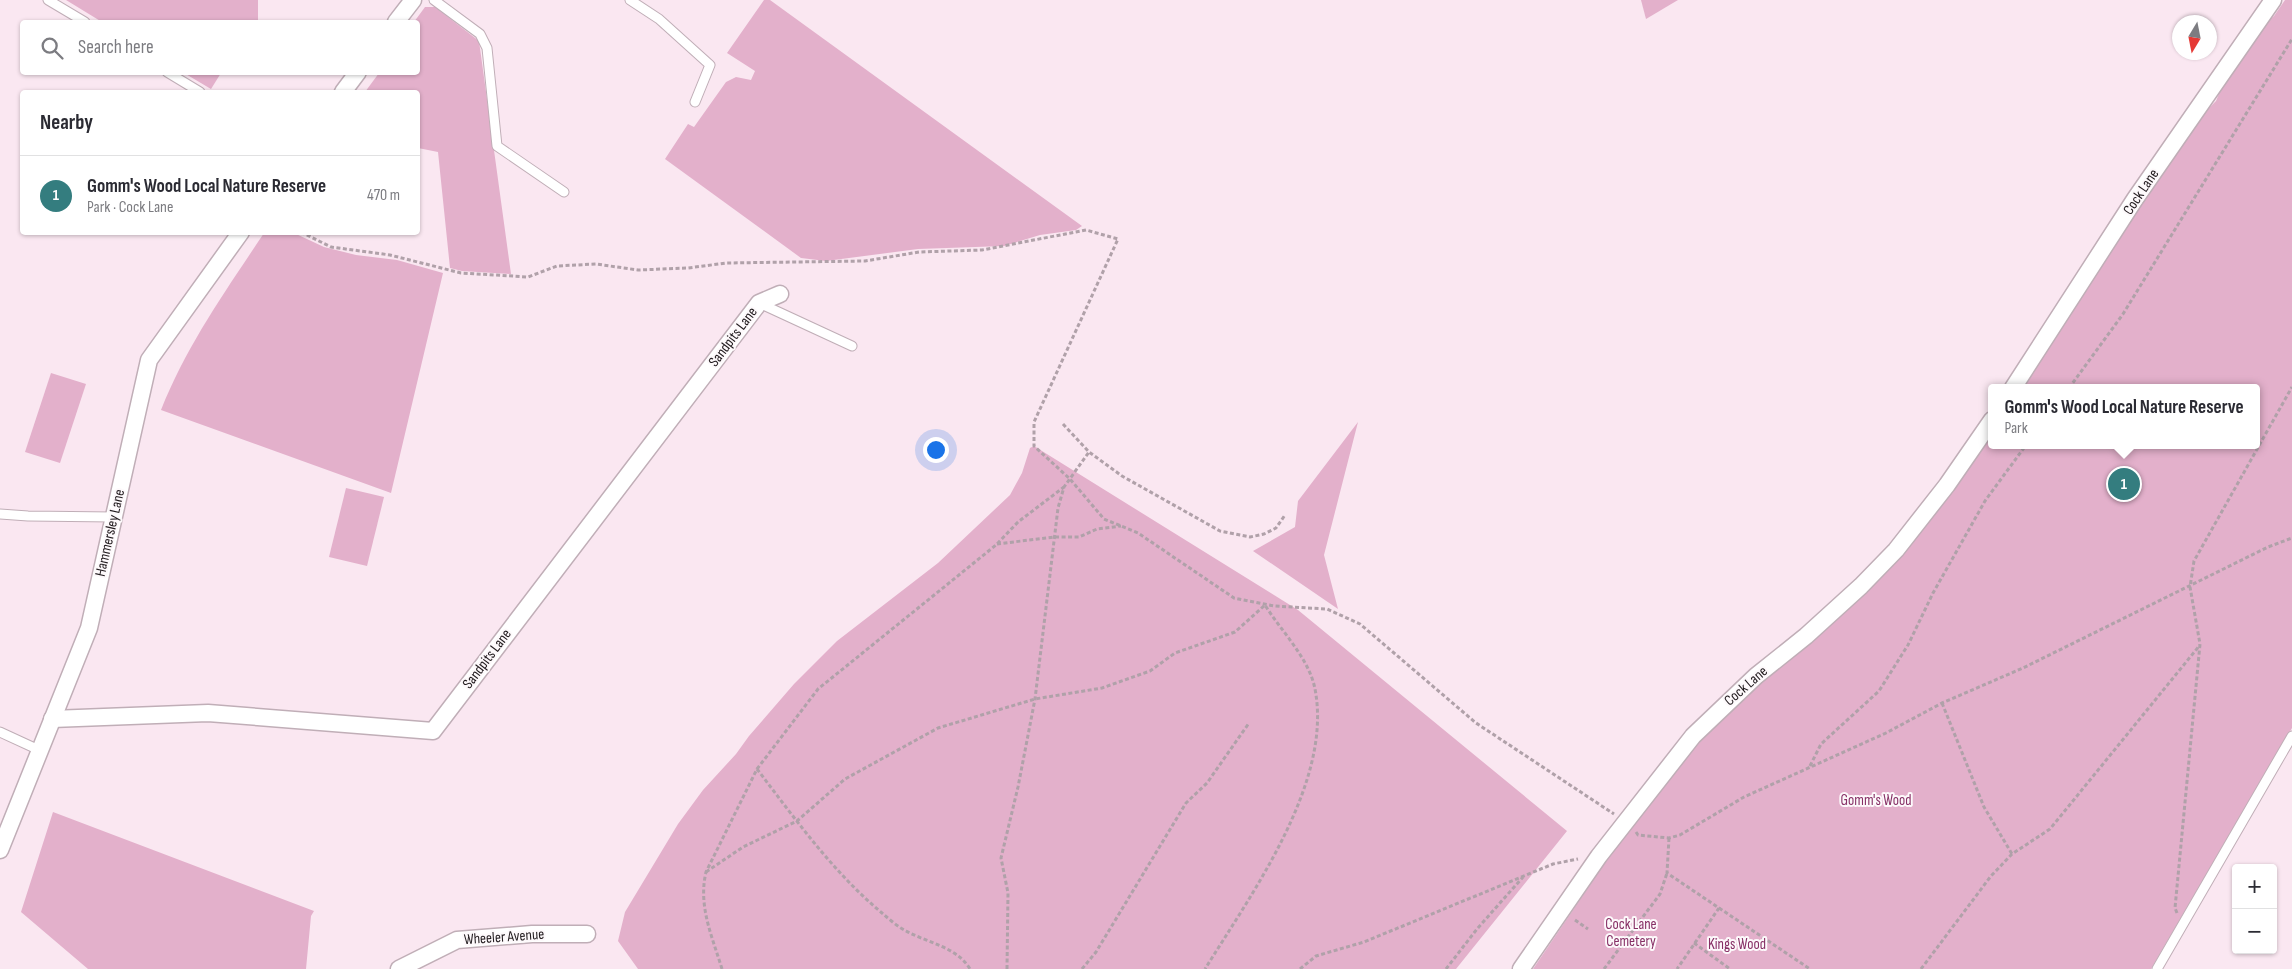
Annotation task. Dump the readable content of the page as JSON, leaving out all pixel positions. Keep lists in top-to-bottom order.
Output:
{
  "streets": {
    "street": [
      "Cock Lane",
      "Sandpits Lane",
      "Hammersley Lane",
      "Wheeler Avenue"
    ]
  },
  "crossings": [
    ["Sandpits Lane", "Hammersley Lane"]
  ],
  "parks": ["Gomm's Wood", "Cock Lane Cemetery", "Kings Wood"],
  "north": "bottom",
  "page": {
    "search": "Search here",
    "heading": "Nearby",
    "list": [
      {
        "mark": "1",
        "name": "Gomm's Wood Local Nature Reserve",
        "note": "Park · Cock Lane",
        "value": "470 m"
      }
    ],
    "popup": ["Gomm's Wood Local Nature Reserve", "Park"],
    "pins": "1",
    "map_buttons": ["+", "−"]
  }
}
